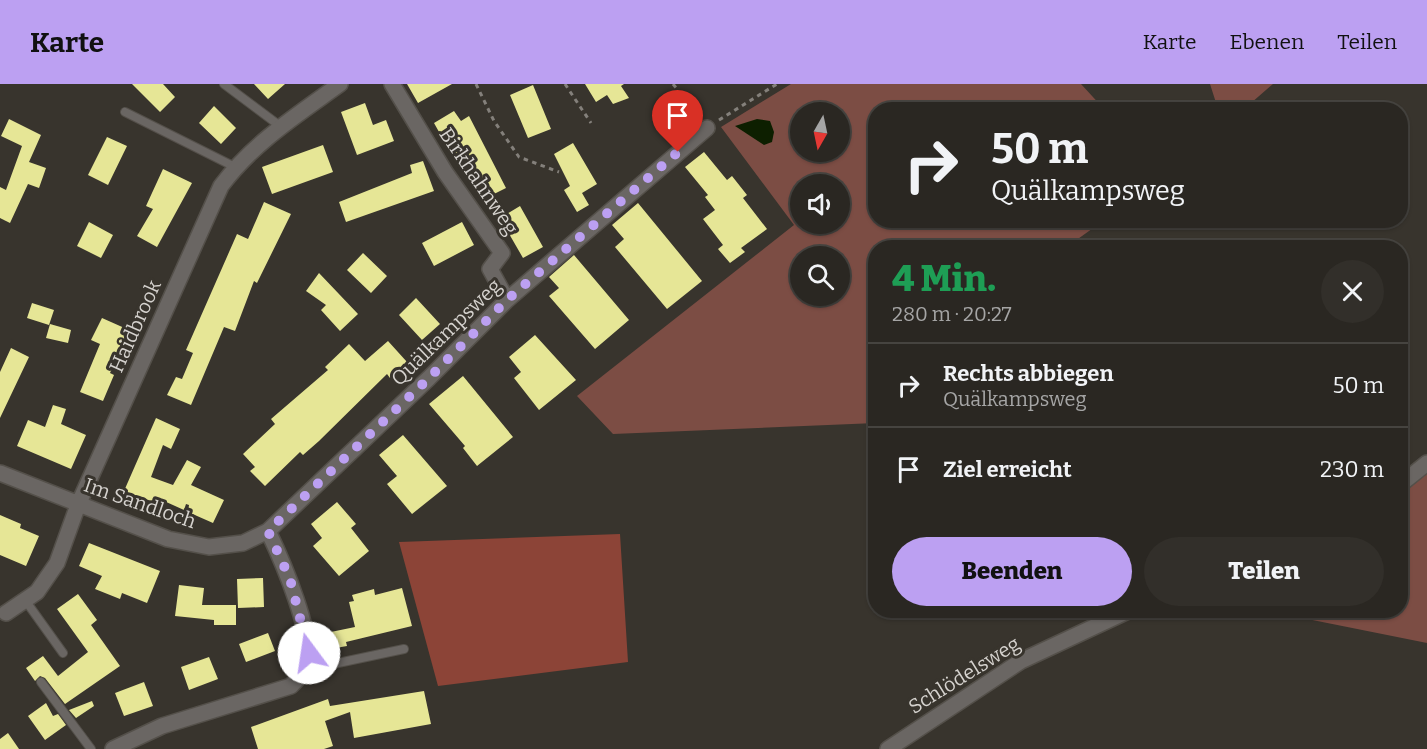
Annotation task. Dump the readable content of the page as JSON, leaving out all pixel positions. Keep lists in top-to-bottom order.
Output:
{
  "streets": {
    "street": [
      "Birkhahnweg",
      "Haidbrook",
      "Quälkampsweg",
      "Im Sandloch",
      "Schlödelsweg"
    ]
  },
  "crossings": [
    ["Birkhahnweg", "Quälkampsweg"],
    ["Haidbrook", "Im Sandloch"],
    ["Quälkampsweg", "Im Sandloch"]
  ],
  "north": "bottom",
  "page": {
    "header": "Karte",
    "nav": ["Karte", "Ebenen", "Teilen"],
    "turn": ["50 m", "Quälkampsweg"],
    "heading": ["4 Min.", "280 m · 20:27"],
    "list": [
      {
        "name": "Rechts abbiegen",
        "note": "Quälkampsweg",
        "value": "50 m"
      },
      {
        "name": "Ziel erreicht",
        "value": "230 m"
      }
    ],
    "buttons": ["Beenden", "Teilen"]
  }
}
